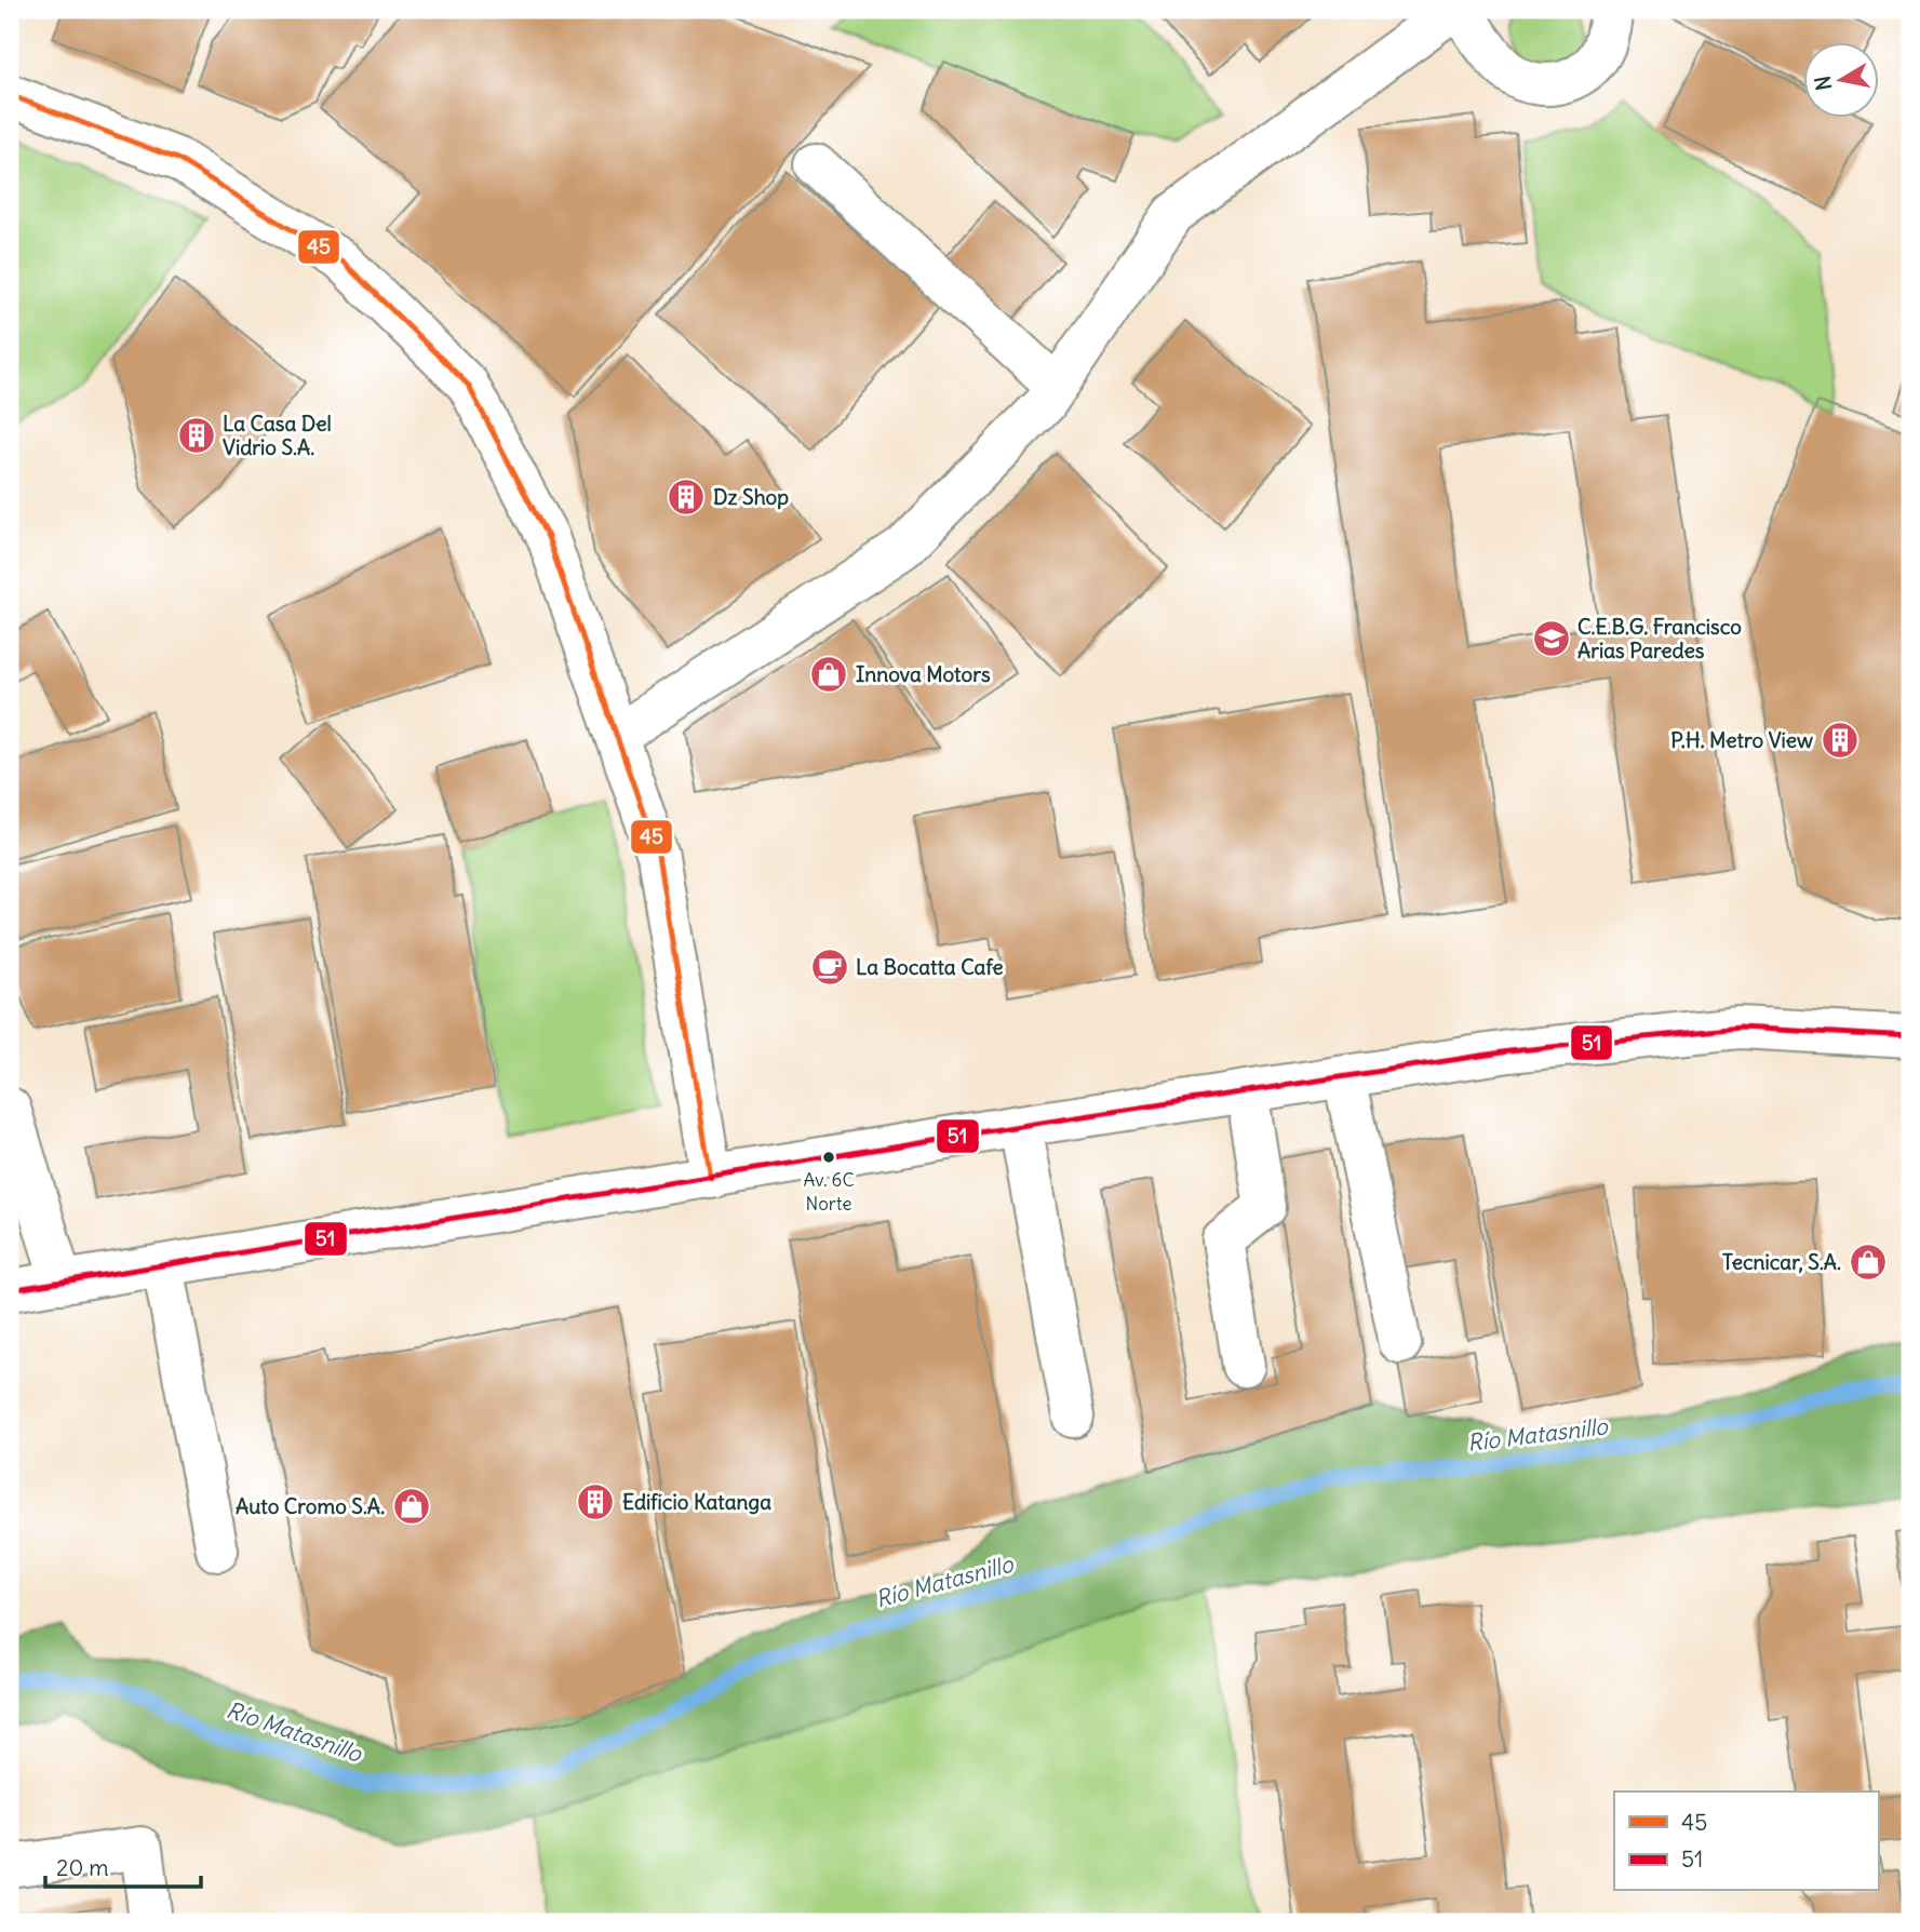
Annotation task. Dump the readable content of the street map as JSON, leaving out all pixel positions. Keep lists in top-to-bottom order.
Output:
{
  "water": ["Río Matasnillo"],
  "places": {
    "building": [
      "La Casa Del Vidrio S.A.",
      "Dz Shop",
      "P.H. Metro View",
      "Edificio Katanga"
    ],
    "school or university": ["C.E.B.G. Francisco Arias Paredes"],
    "shop": ["Innova Motors", "Tecnicar, S.A.", "Auto Cromo S.A."],
    "cafe": ["La Bocatta Cafe"],
    "other": ["Av. 6C Norte"]
  },
  "lines": ["transit line 45", "transit line 51"],
  "legend": ["45", "51"],
  "scale_bar": "20 m",
  "north": "left"
}
